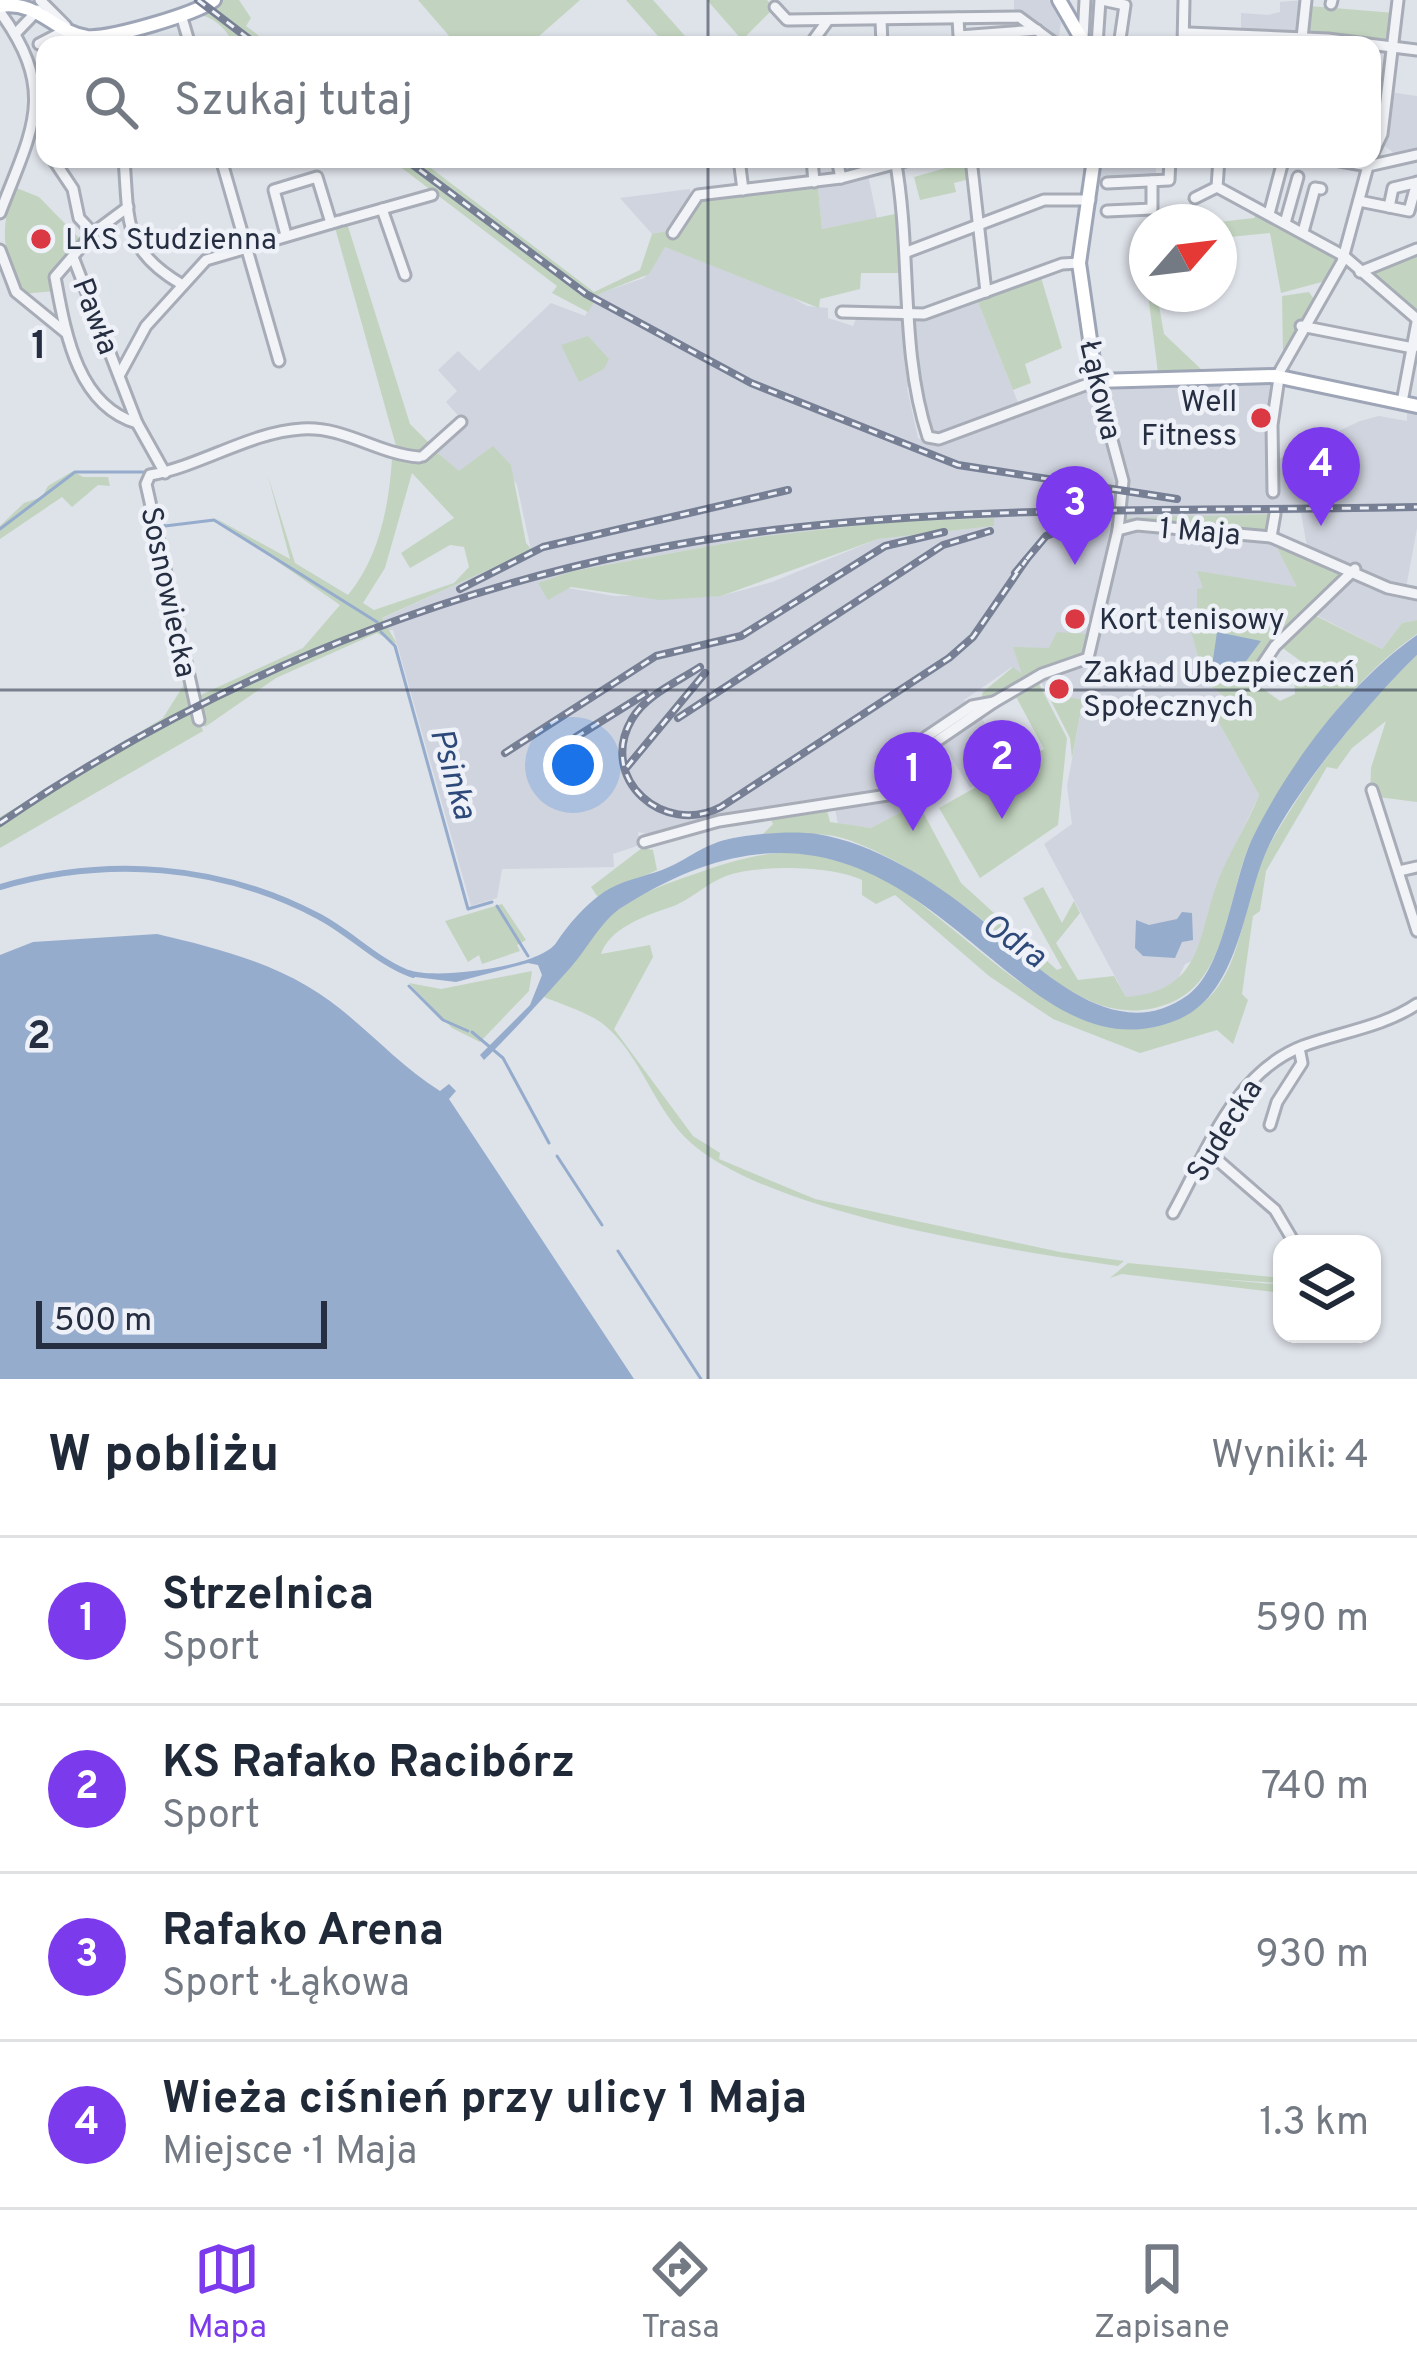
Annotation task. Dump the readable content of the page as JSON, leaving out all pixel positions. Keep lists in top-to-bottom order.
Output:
{
  "streets": {
    "main road": ["Łąkowa"],
    "street": [
      "Pawła",
      "1 Maja",
      "Sosnowiecka",
      "Sudecka"
    ]
  },
  "crossings": [
    ["Łąkowa", "1 Maja"]
  ],
  "water": ["Psinka", "Odra"],
  "places": [
    "LKS Studzienna",
    "Well Fitness",
    "Kort tenisowy",
    "Zakład Ubezpieczeń Społecznych"
  ],
  "scale_bar": "500 m",
  "north": "top right",
  "page": {
    "search": "Szukaj tutaj",
    "pins": [
      "4",
      "3",
      "2",
      "1"
    ],
    "scale": "500 m",
    "heading": ["W pobliżu", "Wyniki: 4"],
    "list": [
      {
        "mark": "1",
        "name": "Strzelnica",
        "note": "Sport",
        "value": "590 m"
      },
      {
        "mark": "2",
        "name": "KS Rafako Racibórz",
        "note": "Sport",
        "value": "740 m"
      },
      {
        "mark": "3",
        "name": "Rafako Arena",
        "note": "Sport · Łąkowa",
        "value": "930 m"
      },
      {
        "mark": "4",
        "name": "Wieża ciśnień przy ulicy 1 Maja",
        "note": "Miejsce · 1 Maja",
        "value": "1.3 km"
      }
    ],
    "nav": ["Mapa", "Trasa", "Zapisane"]
  },
  "grid": {
    "rows": ["1", "2"]
  }
}
